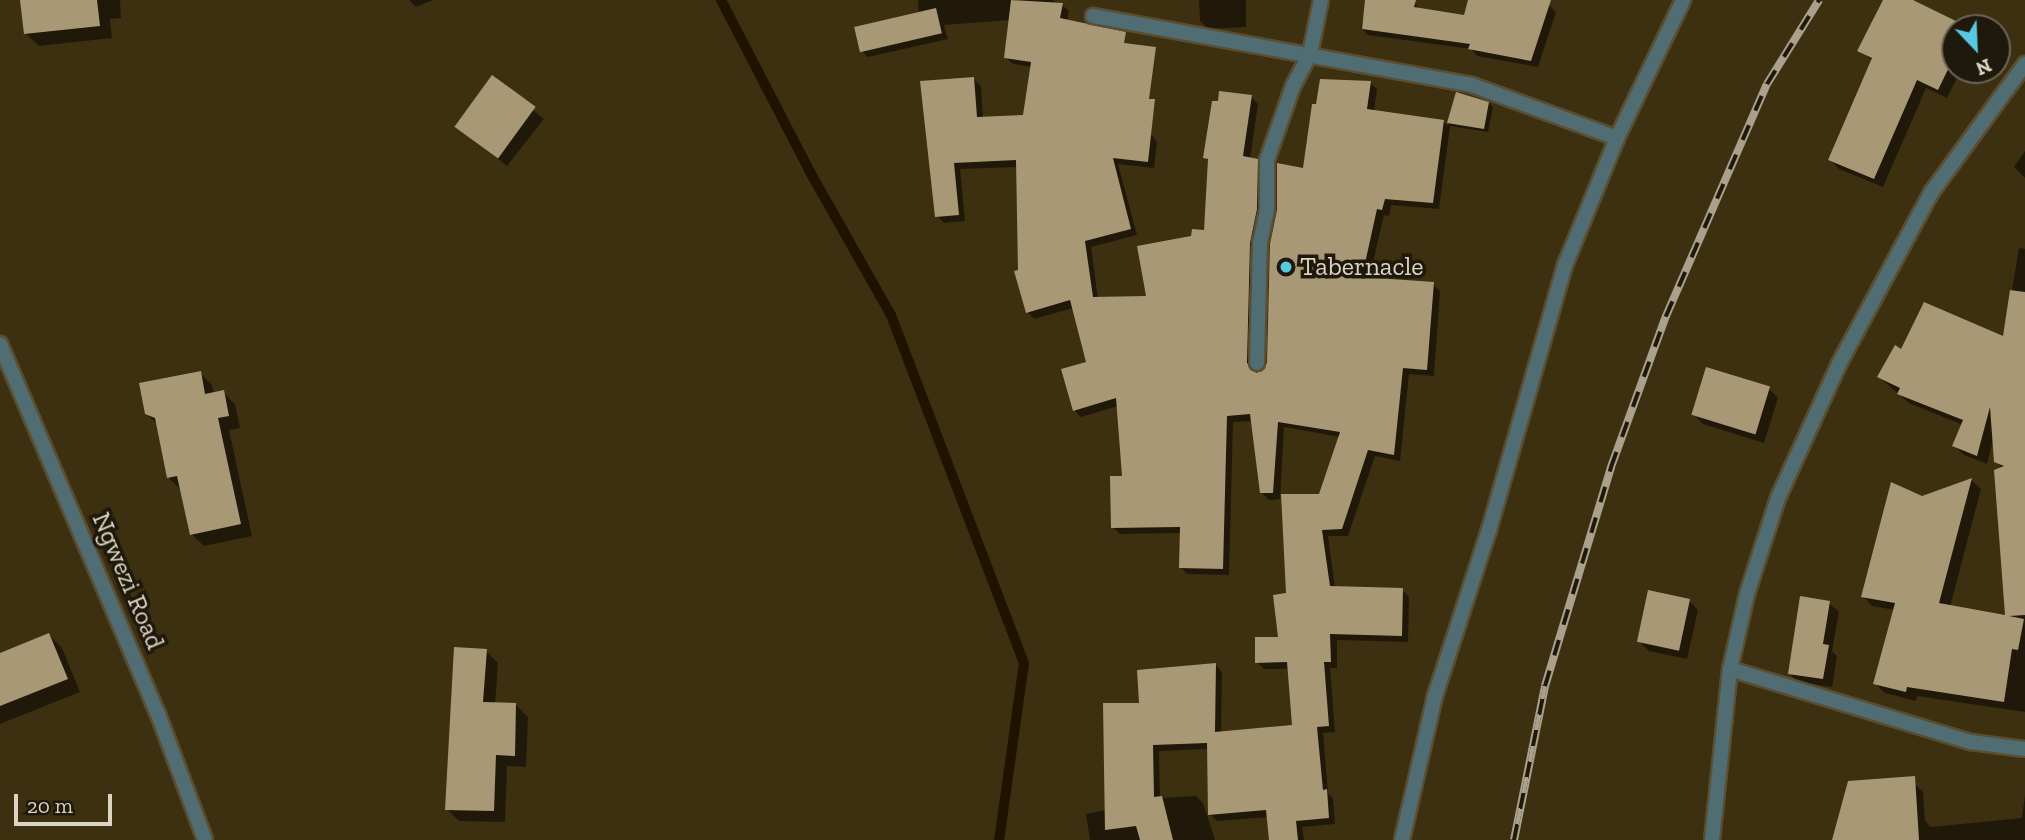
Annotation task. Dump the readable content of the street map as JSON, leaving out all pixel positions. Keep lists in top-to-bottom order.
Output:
{
  "streets": {
    "street": ["Ngwezi Road"]
  },
  "places": ["Tabernacle"],
  "scale_bar": "20 m",
  "north": "bottom right"
}
